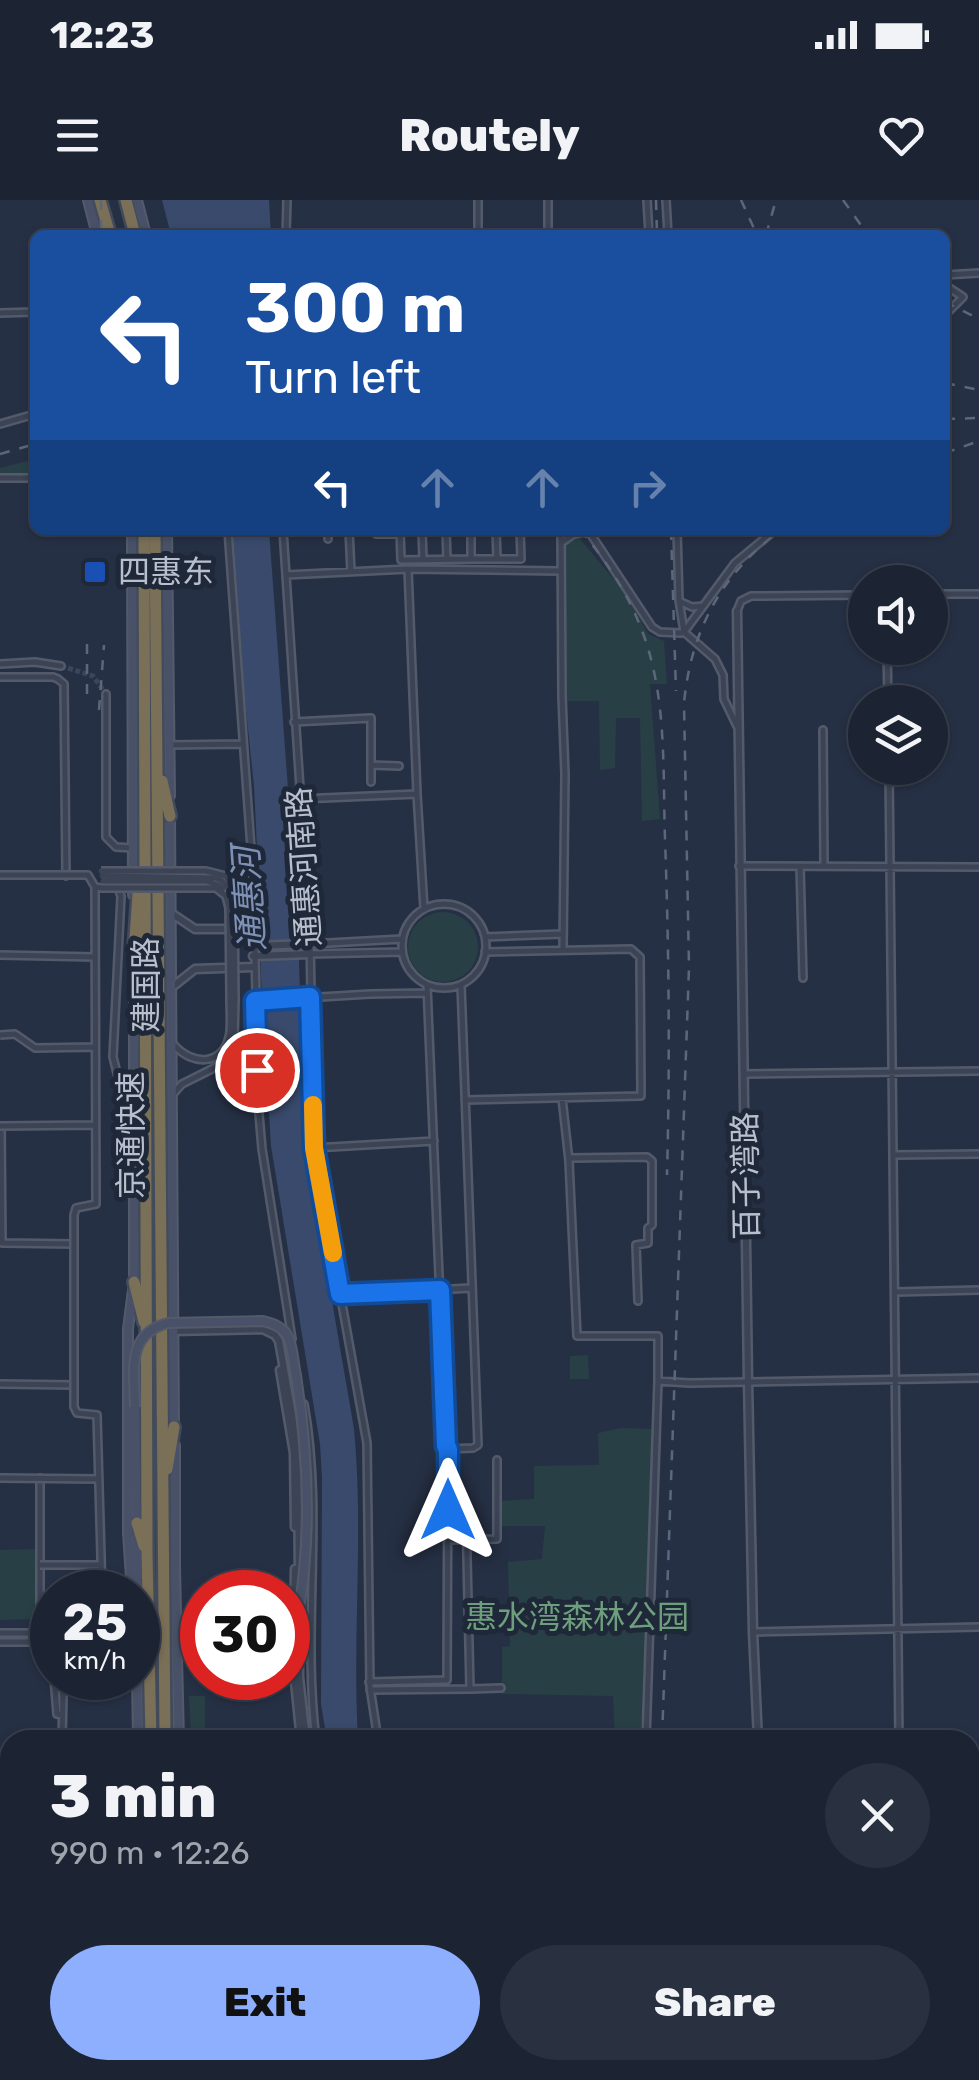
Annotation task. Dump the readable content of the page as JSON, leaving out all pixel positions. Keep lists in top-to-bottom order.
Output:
{
  "streets": {
    "highway": ["京通快速"],
    "main road": ["建国路"],
    "street": ["通惠河南路", "百子湾路"]
  },
  "water": ["通惠河"],
  "parks": ["惠水湾森林公园"],
  "places": {
    "transit": ["四惠东"]
  },
  "page": {
    "status": "12:23",
    "header": "Routely",
    "turn": ["300 m", "Turn left"],
    "speed": "25 km/h",
    "limit": "30",
    "heading": ["3 min", "990 m · 12:26"],
    "buttons": ["Exit", "Share"]
  }
}
